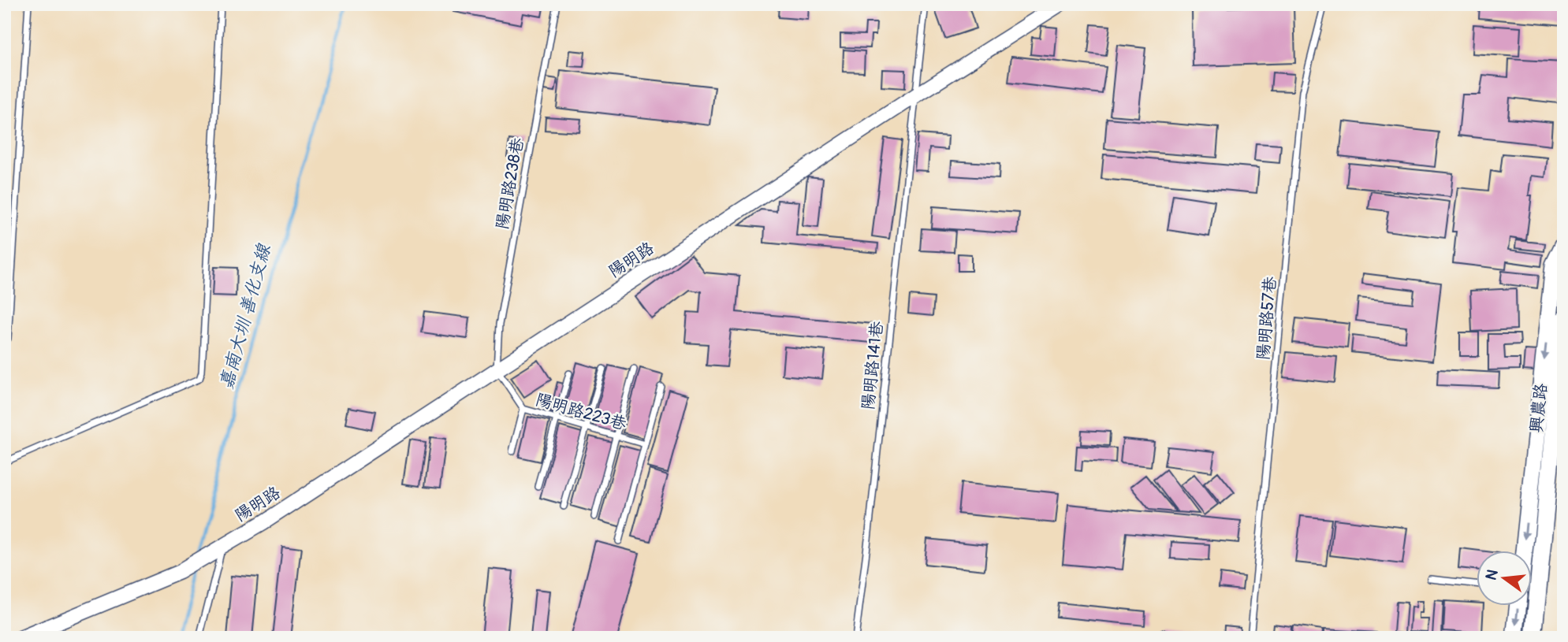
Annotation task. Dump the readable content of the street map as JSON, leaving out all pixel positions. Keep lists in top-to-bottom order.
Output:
{
  "streets": {
    "main road": ["興農路"],
    "street": ["陽明路"],
    "lane": [
      "陽明路238巷",
      "陽明路57巷",
      "陽明路141巷",
      "陽明路223巷"
    ]
  },
  "crossings": [
    ["陽明路238巷", "陽明路"],
    ["陽明路238巷", "陽明路223巷"],
    ["陽明路", "陽明路141巷"],
    ["陽明路", "陽明路223巷"]
  ],
  "water": ["嘉南大圳 善化支線"],
  "north": "left"
}
